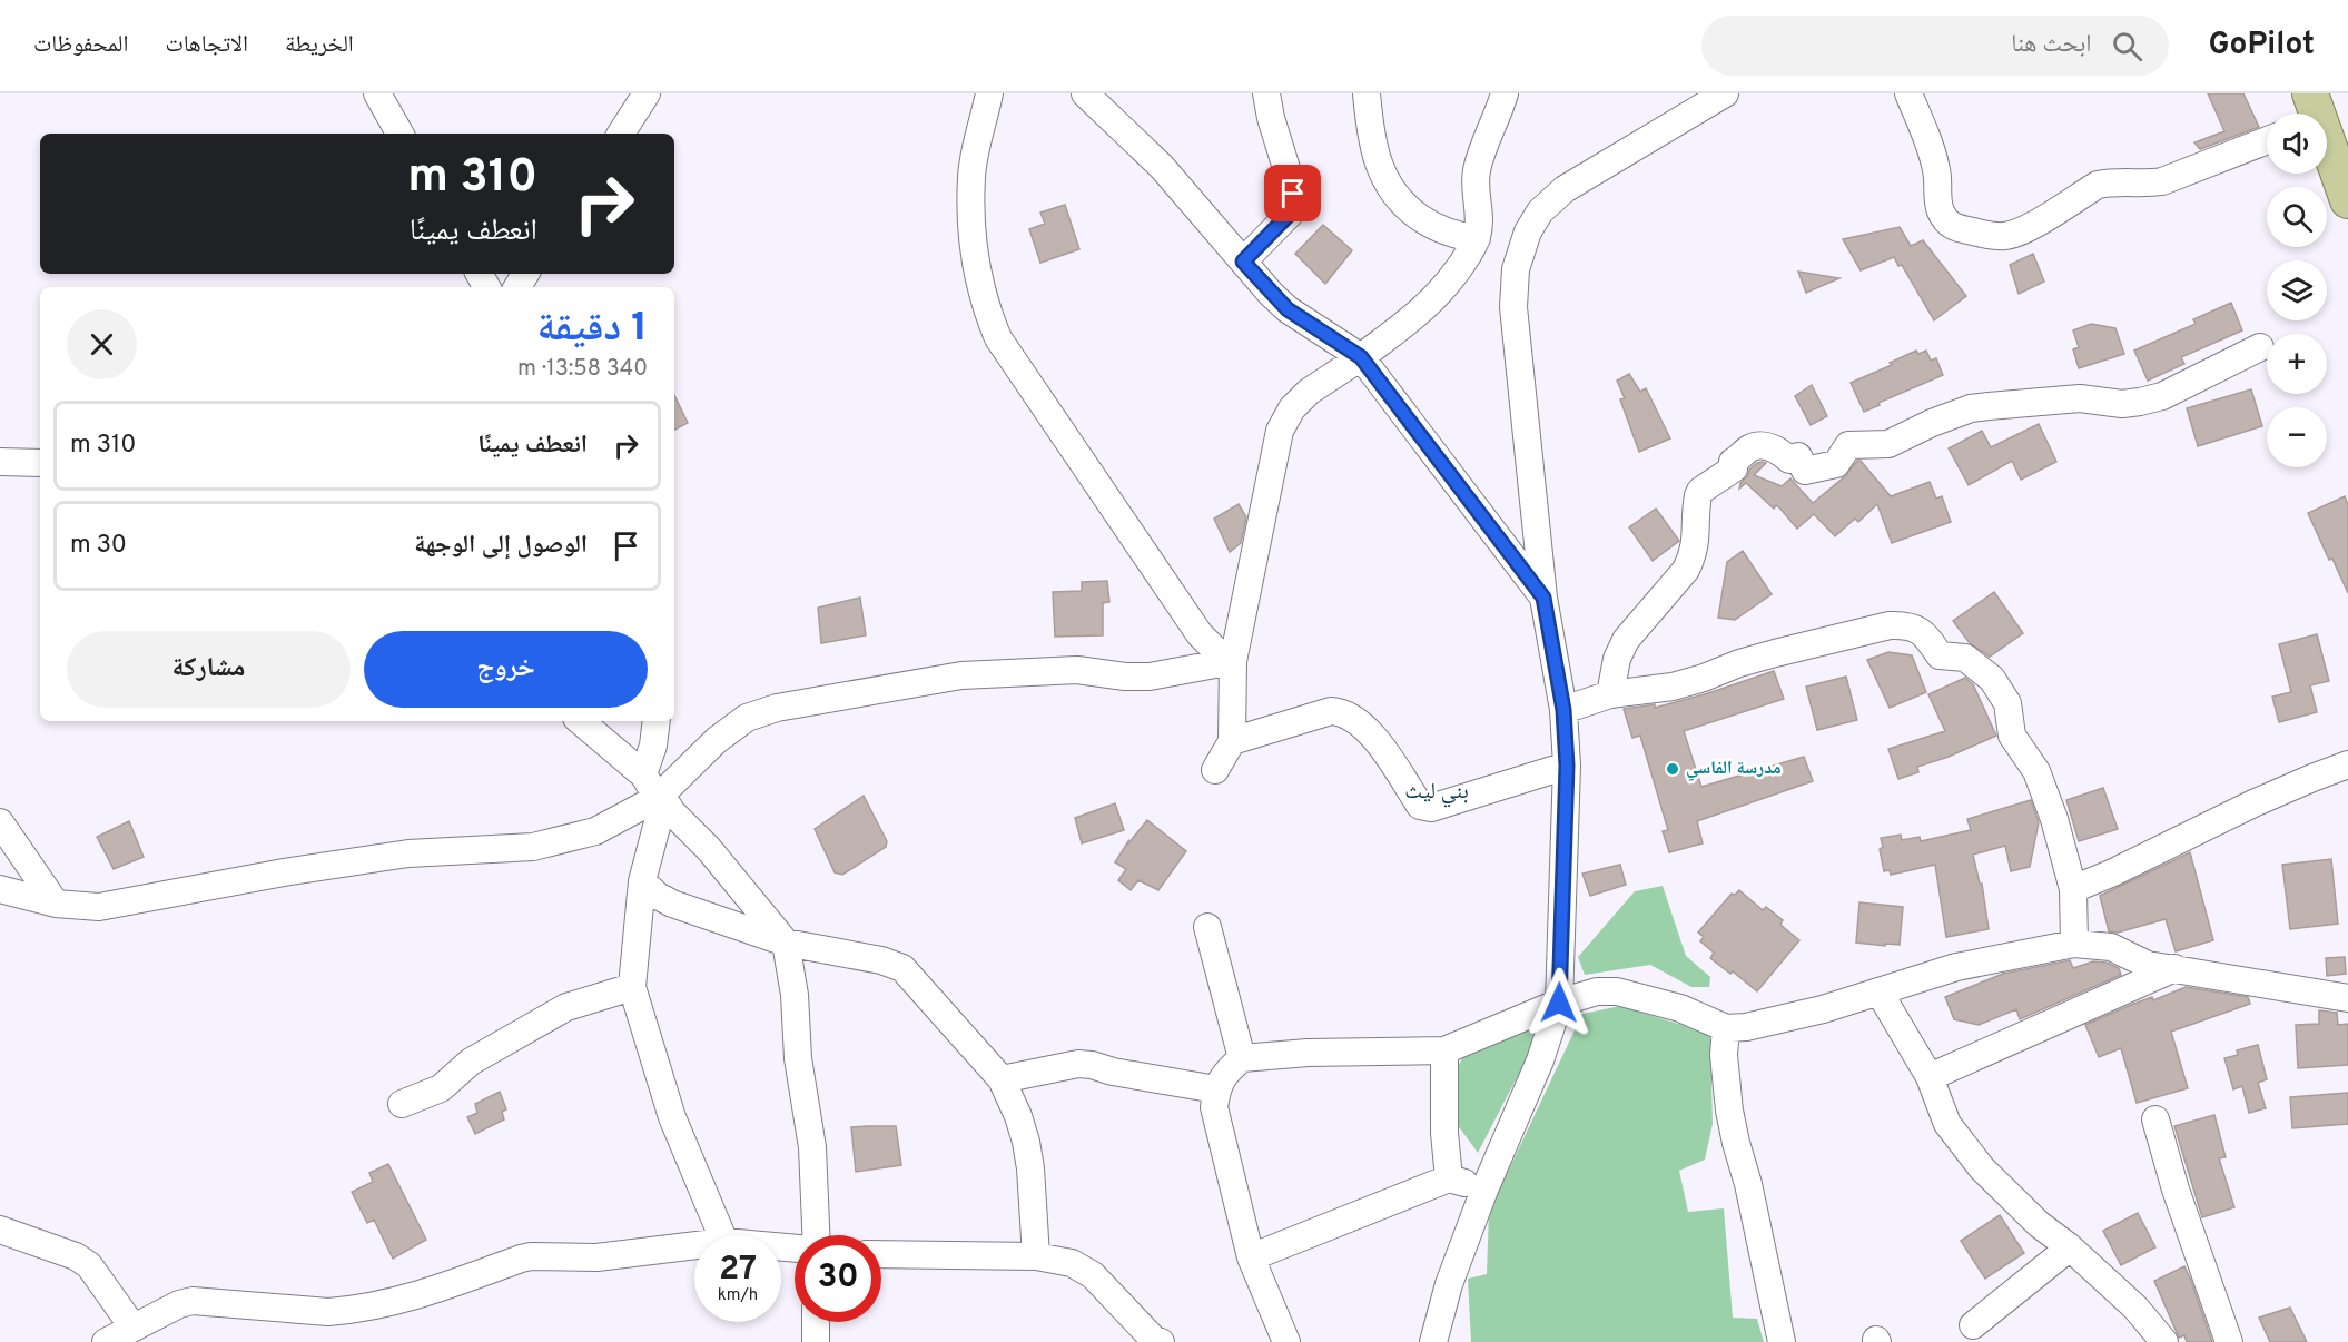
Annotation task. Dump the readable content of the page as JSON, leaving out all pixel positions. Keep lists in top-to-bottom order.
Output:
{
  "districts": ["بني ليث"],
  "places": ["مدرسة الفاسي"],
  "page": {
    "header": "GoPilot",
    "search": "ابحث هنا",
    "nav": ["الخريطة", "الاتجاهات", "المحفوظات"],
    "map_buttons": ["+", "−"],
    "turn": ["310 m", "انعطف يمينًا"],
    "heading": ["1 دقيقة", "340 m · 13:58"],
    "list": [
      {
        "name": "انعطف يمينًا",
        "value": "310 m"
      },
      {
        "name": "الوصول إلى الوجهة",
        "value": "30 m"
      }
    ],
    "buttons": ["خروج", "مشاركة"],
    "speed": "27 km/h",
    "limit": "30"
  }
}
